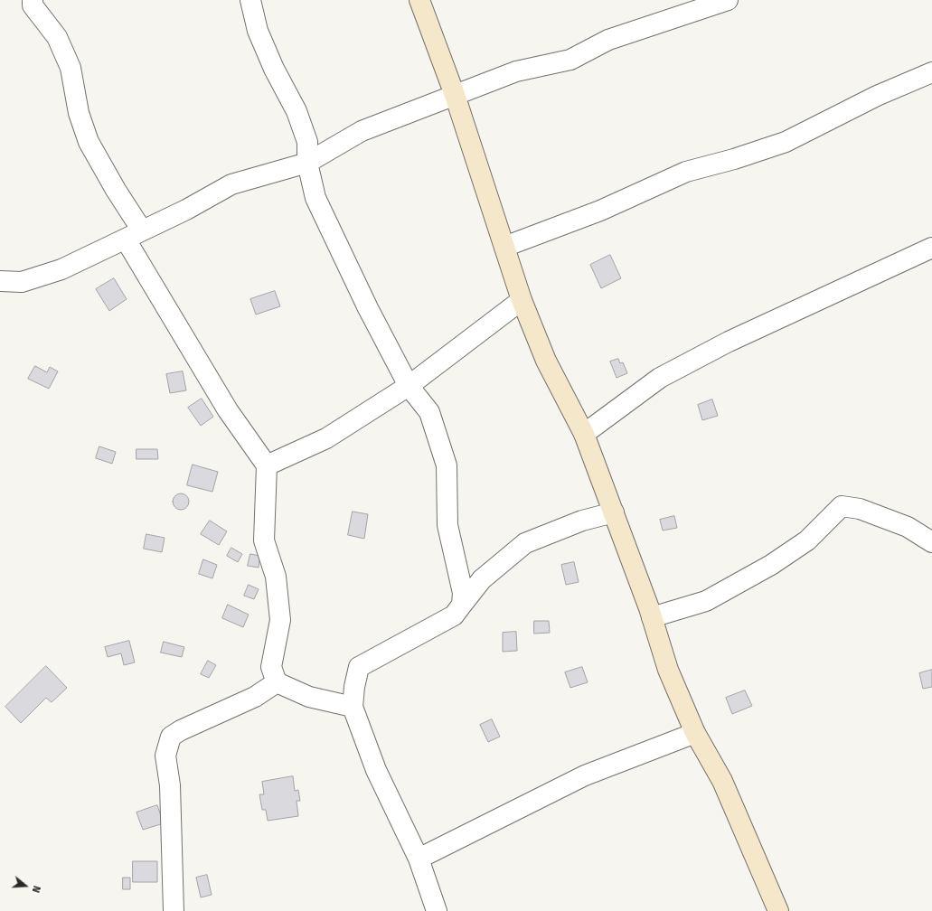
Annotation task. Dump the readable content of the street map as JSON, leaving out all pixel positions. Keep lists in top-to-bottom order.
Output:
{
  "north": "right"
}
